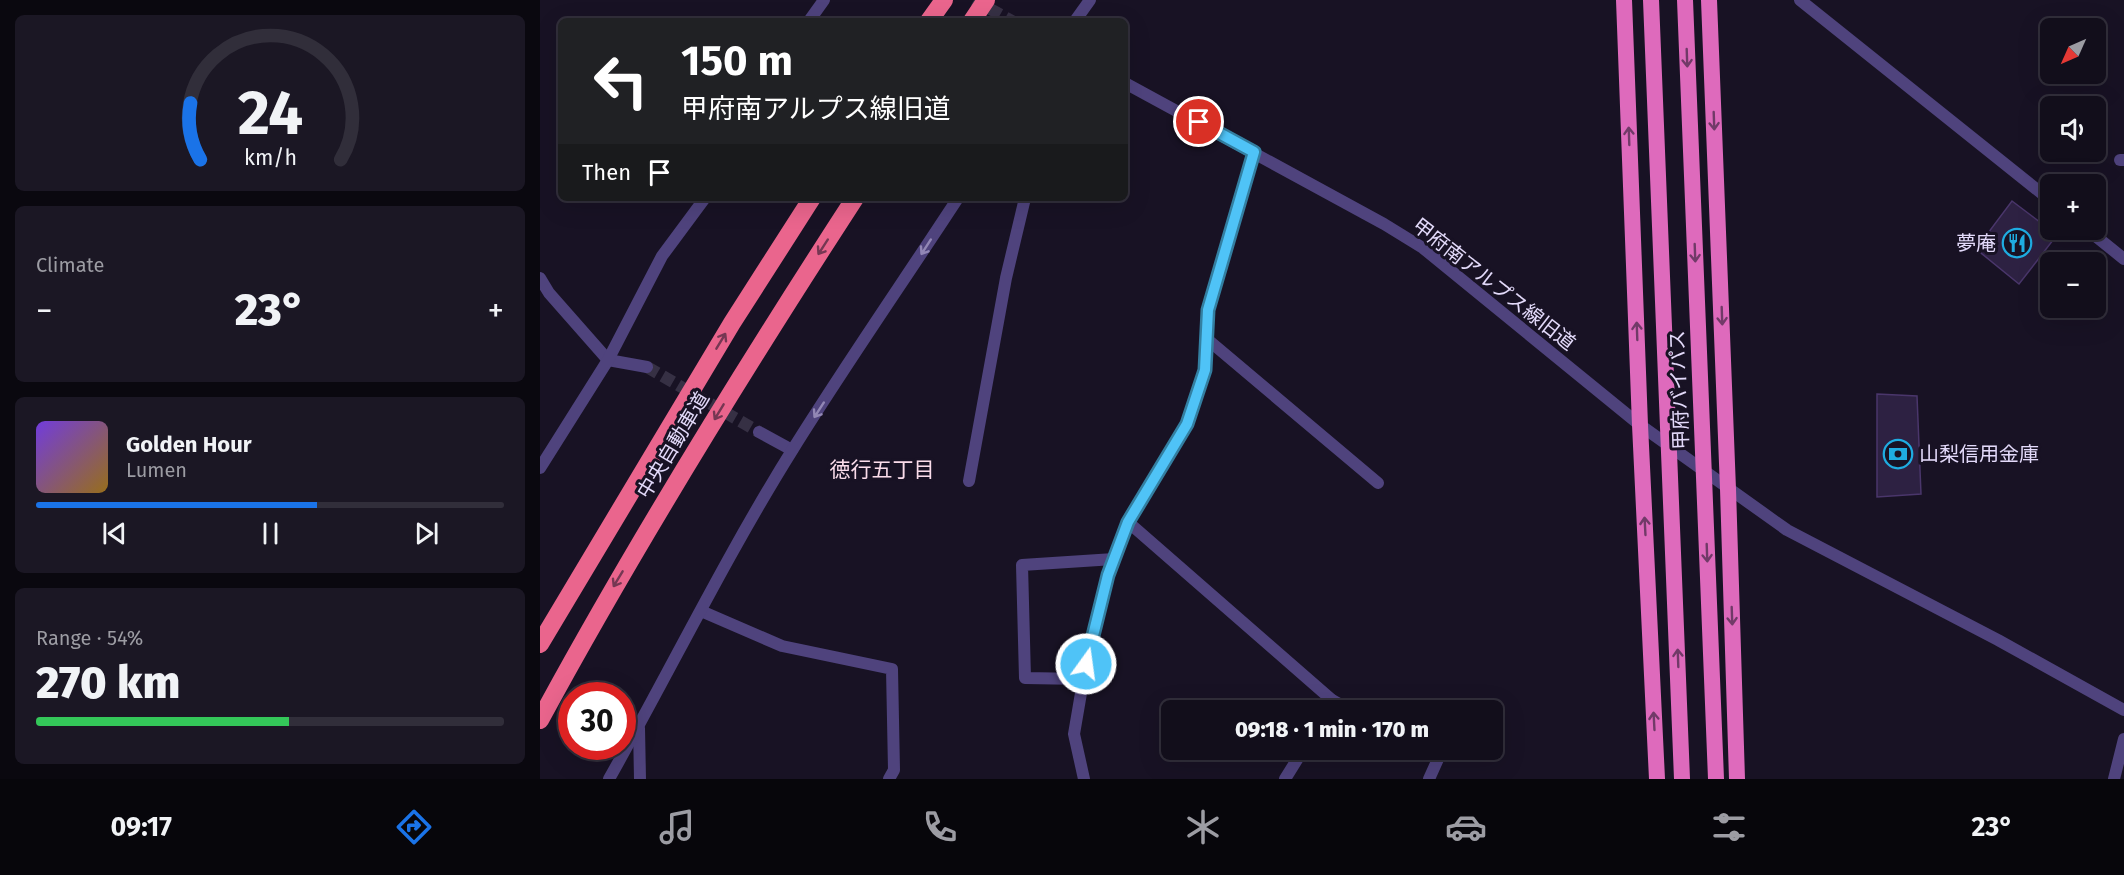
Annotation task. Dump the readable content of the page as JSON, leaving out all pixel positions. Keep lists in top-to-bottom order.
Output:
{
  "streets": {
    "highway": ["甲府バイパス", "中央自動車道"],
    "street": ["甲府南アルプス線旧道"]
  },
  "districts": ["徳行五丁目"],
  "places": {
    "restaurant": ["夢庵"],
    "bank": ["山梨信用金庫"]
  },
  "north": "bottom left",
  "page": {
    "map_buttons": ["+", "−"],
    "turn": ["150 m", "甲府南アルプス線旧道"],
    "then": "Then",
    "tile": [
      "Climate",
      ["Range · 54%", "270 km"]
    ],
    "heat": ["−", "23°", "+"],
    "song": ["Golden Hour", "Lumen"],
    "limit": "30",
    "trip": "09:18 · 1 min · 170 m",
    "tabs": ["09:17", "23°"],
    "gauge": ["24", "km/h"]
  }
}
